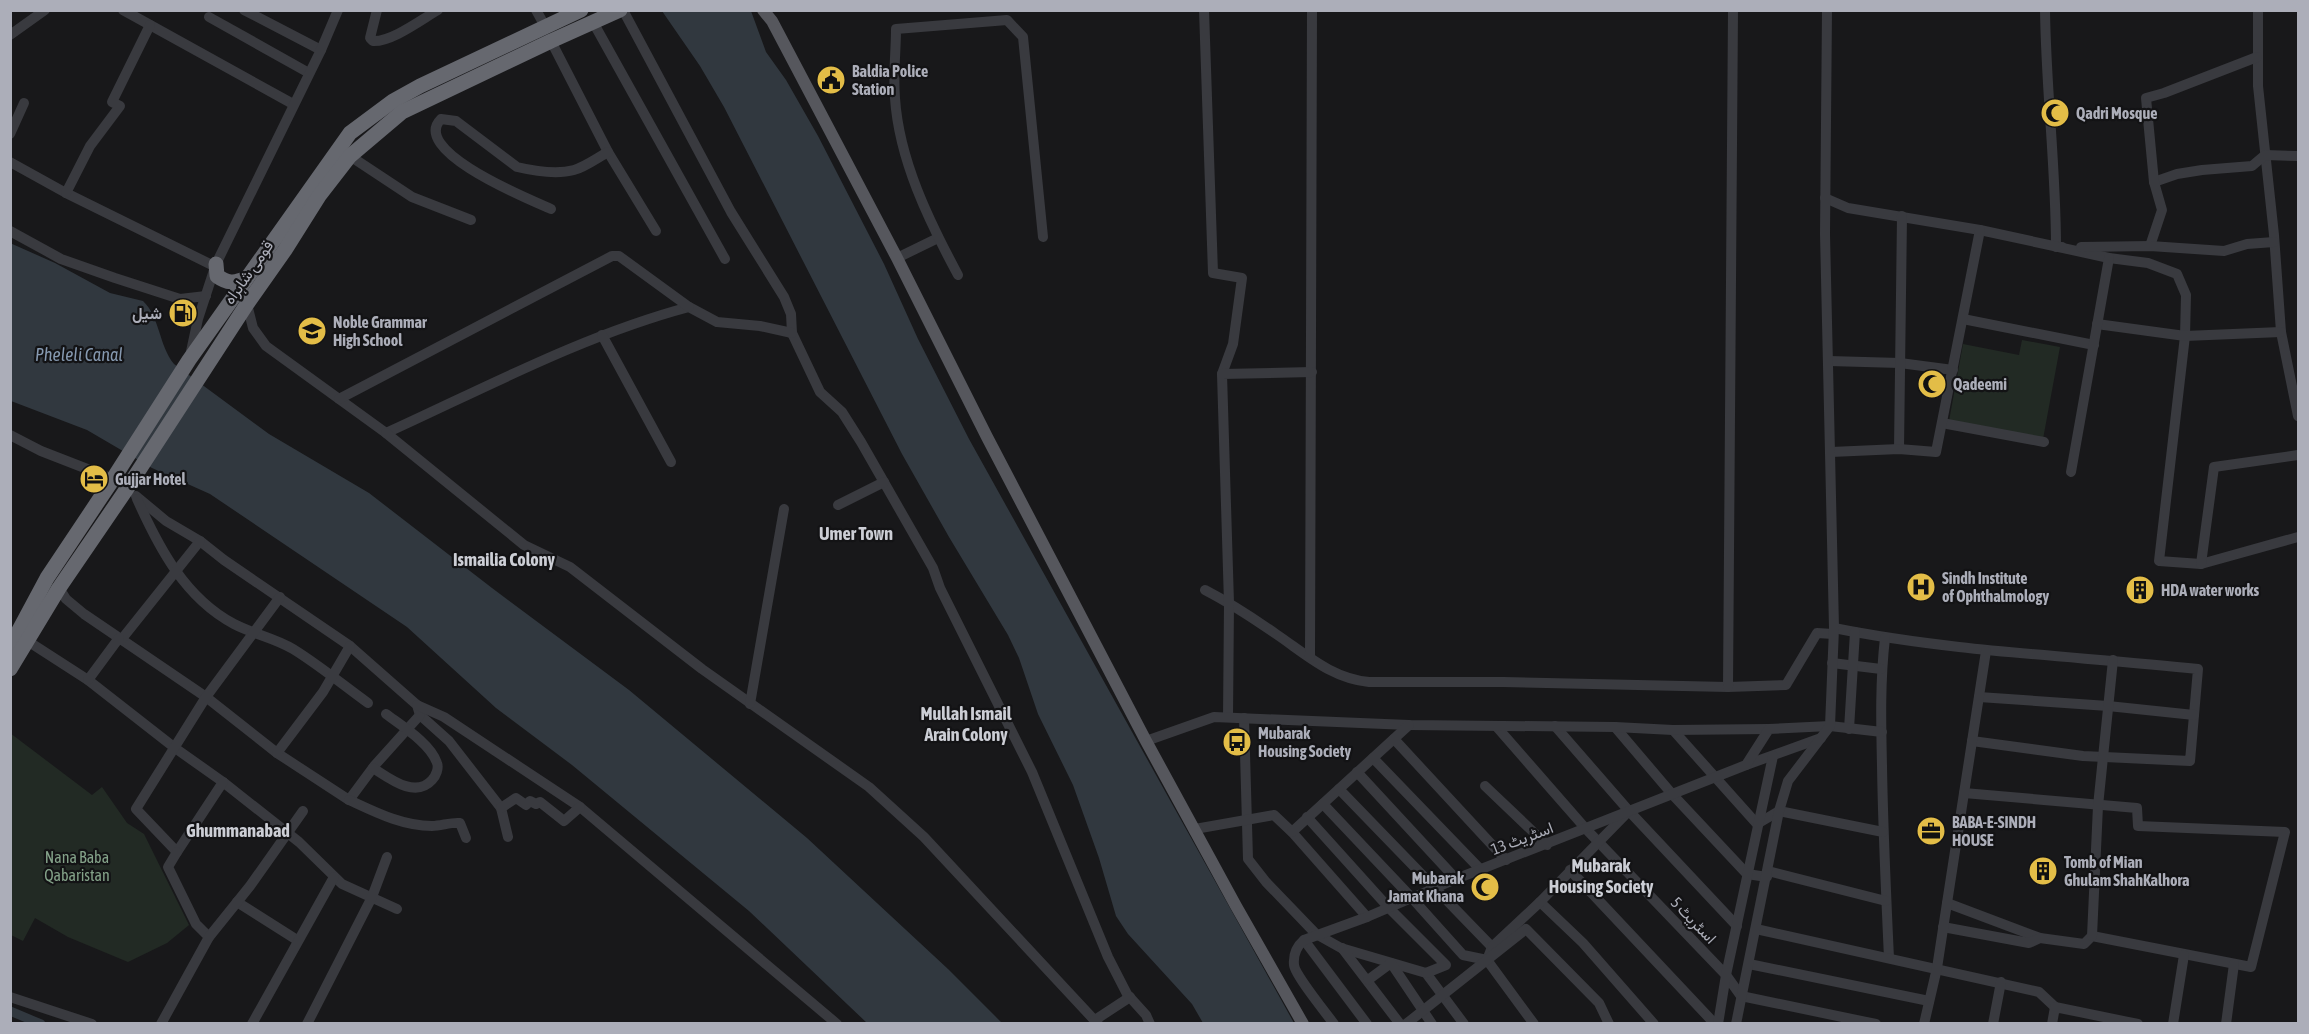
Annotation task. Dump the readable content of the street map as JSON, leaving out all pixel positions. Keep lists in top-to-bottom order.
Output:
{
  "streets": {
    "highway": ["قومی شاہراہ"],
    "street": ["اسٹریٹ 13", "اسٹریٹ 5"]
  },
  "crossings": [
    ["اسٹریٹ 13", "اسٹریٹ 5"]
  ],
  "districts": [
    "Umer Town",
    "Ismailia Colony",
    "Mullah Ismail Arain Colony",
    "Ghummanabad",
    "Mubarak Housing Society"
  ],
  "water": ["Pheleli Canal"],
  "parks": ["Nana Baba Qabaristan"],
  "places": {
    "public building": ["Baldia Police Station"],
    "mosque": ["Qadri Mosque", "Qadeemi", "Mubarak Jamat Khana"],
    "fuel station": ["شیل"],
    "school or university": ["Noble Grammar High School"],
    "hotel": ["Gujjar Hotel"],
    "hospital": ["Sindh Institute of Ophthalmology"],
    "building": ["HDA water works", "Tomb of Mian Ghulam ShahKalhora"],
    "bus stop": ["Mubarak Housing Society"],
    "office": ["BABA-E-SINDH HOUSE"]
  }
}
